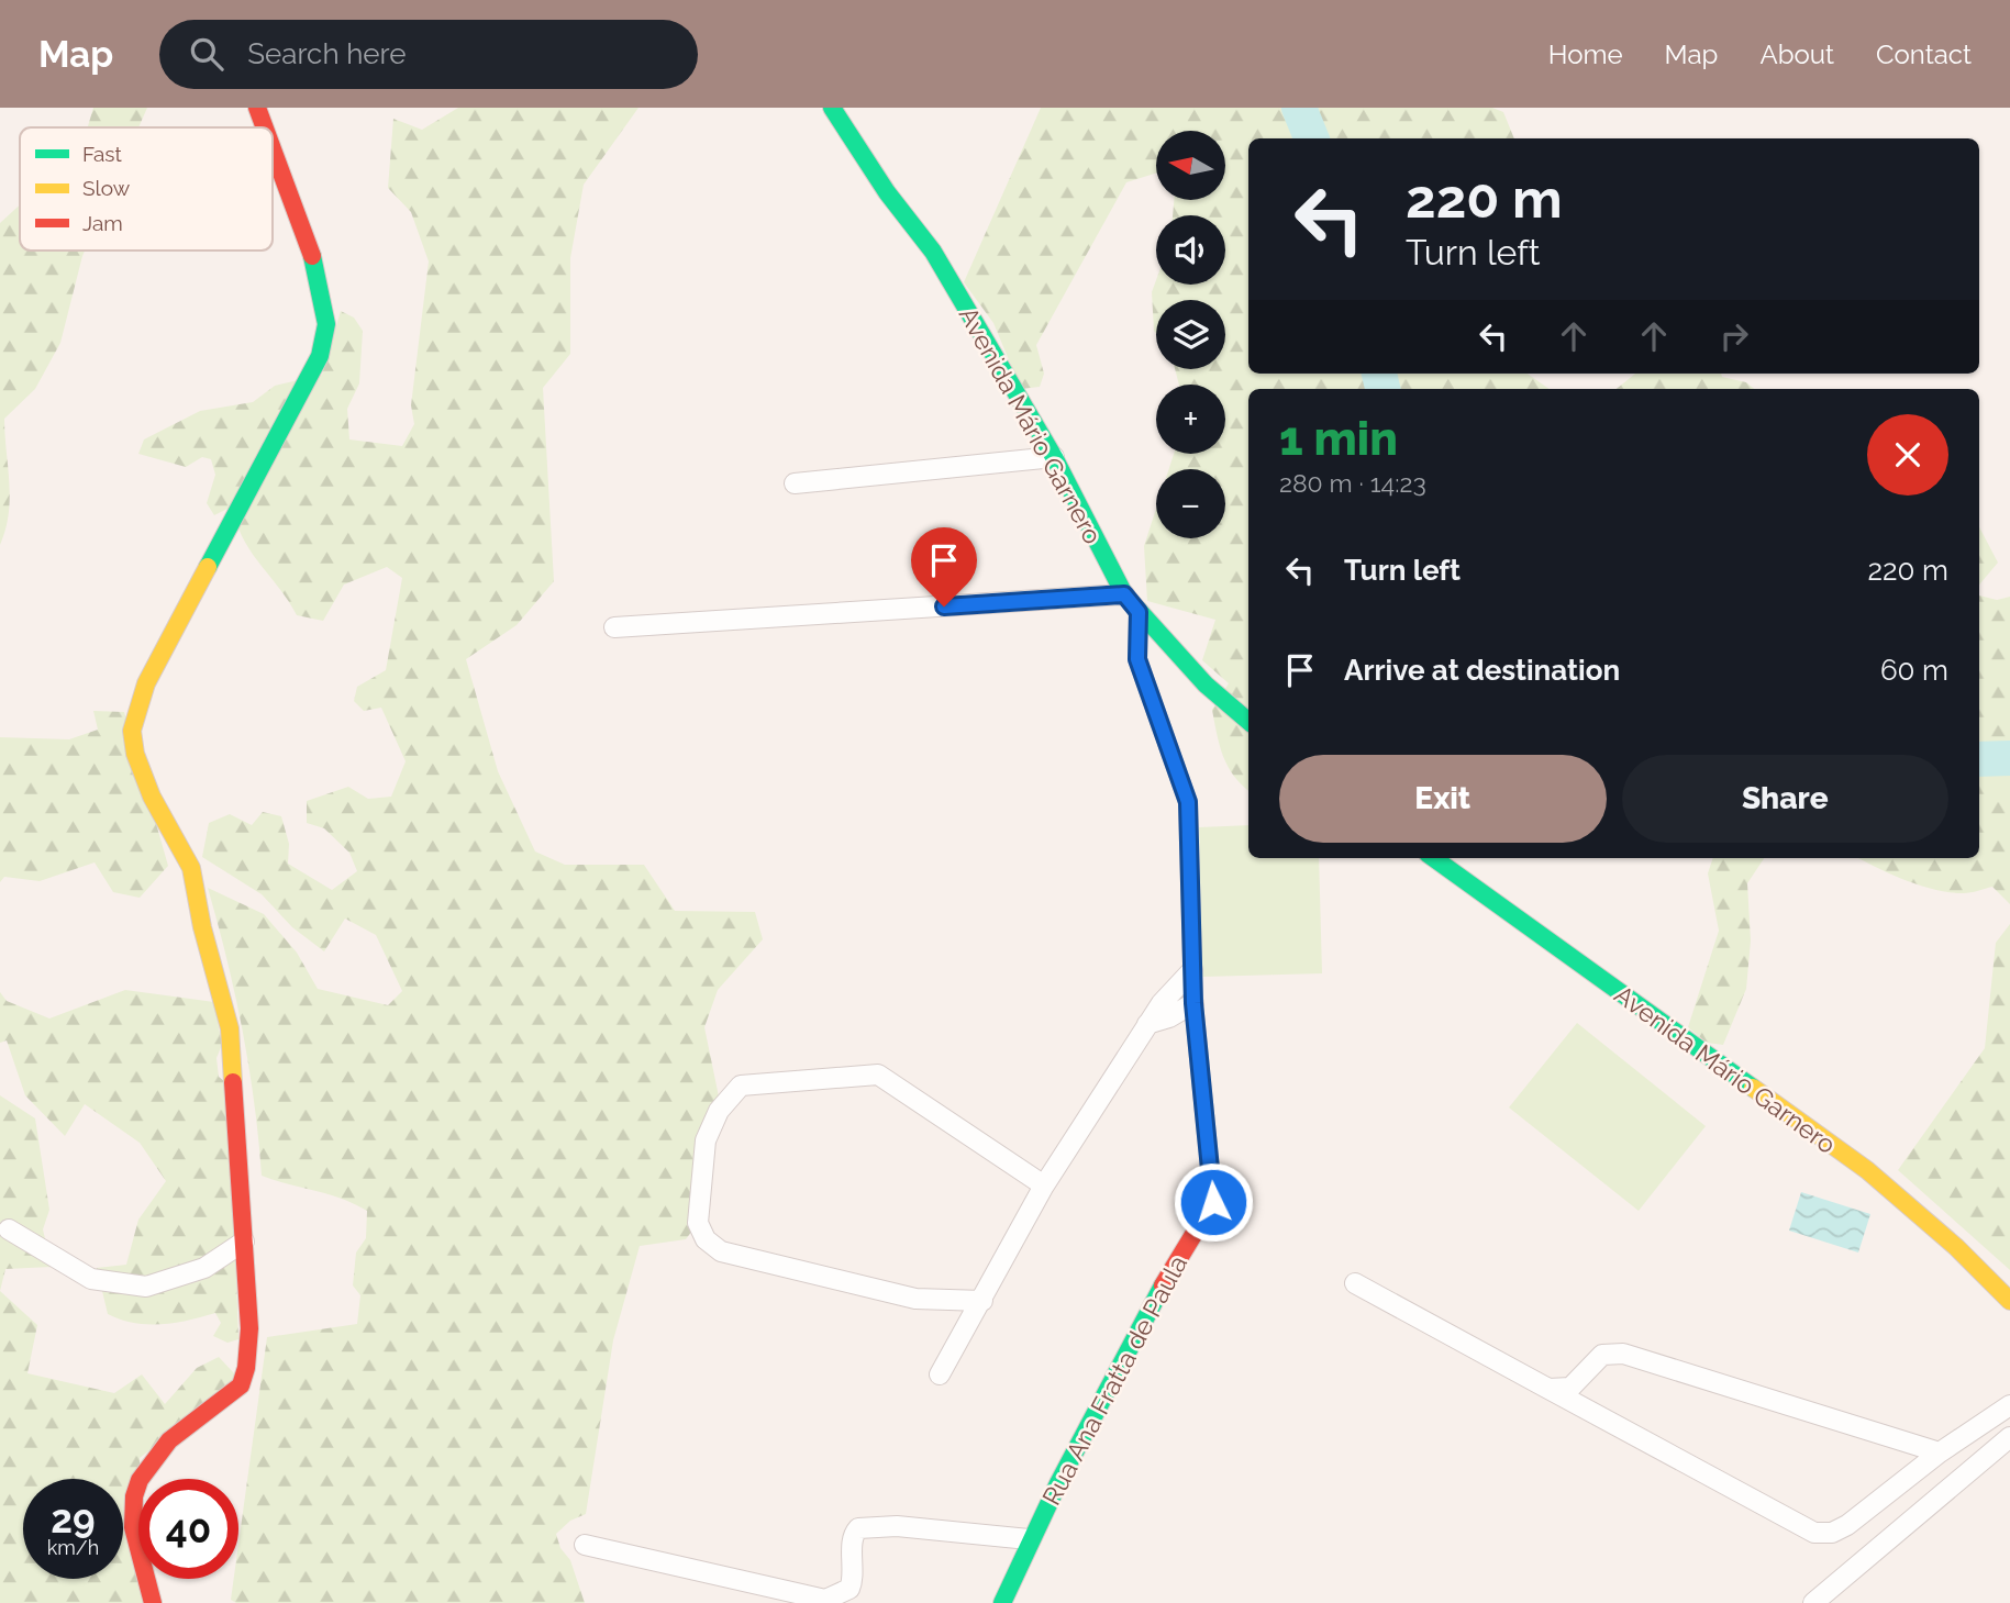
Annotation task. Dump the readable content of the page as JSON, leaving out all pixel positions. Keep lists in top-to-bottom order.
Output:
{
  "streets": {
    "street": ["Avenida Mário Garnero", "Rua Ana Fratta de Paula"]
  },
  "crossings": [
    ["Avenida Mário Garnero", "Rua Ana Fratta de Paula"]
  ],
  "legend": ["Fast", "Slow", "Jam"],
  "north": "left",
  "page": {
    "header": "Map",
    "search": "Search here",
    "nav": [
      "Home",
      "Map",
      "About",
      "Contact"
    ],
    "map_buttons": ["+", "−"],
    "turn": ["220 m", "Turn left"],
    "heading": ["1 min", "280 m · 14:23"],
    "list": [
      {
        "name": "Turn left",
        "value": "220 m"
      },
      {
        "name": "Arrive at destination",
        "value": "60 m"
      }
    ],
    "buttons": ["Exit", "Share"],
    "speed": "29 km/h",
    "limit": "40"
  }
}
